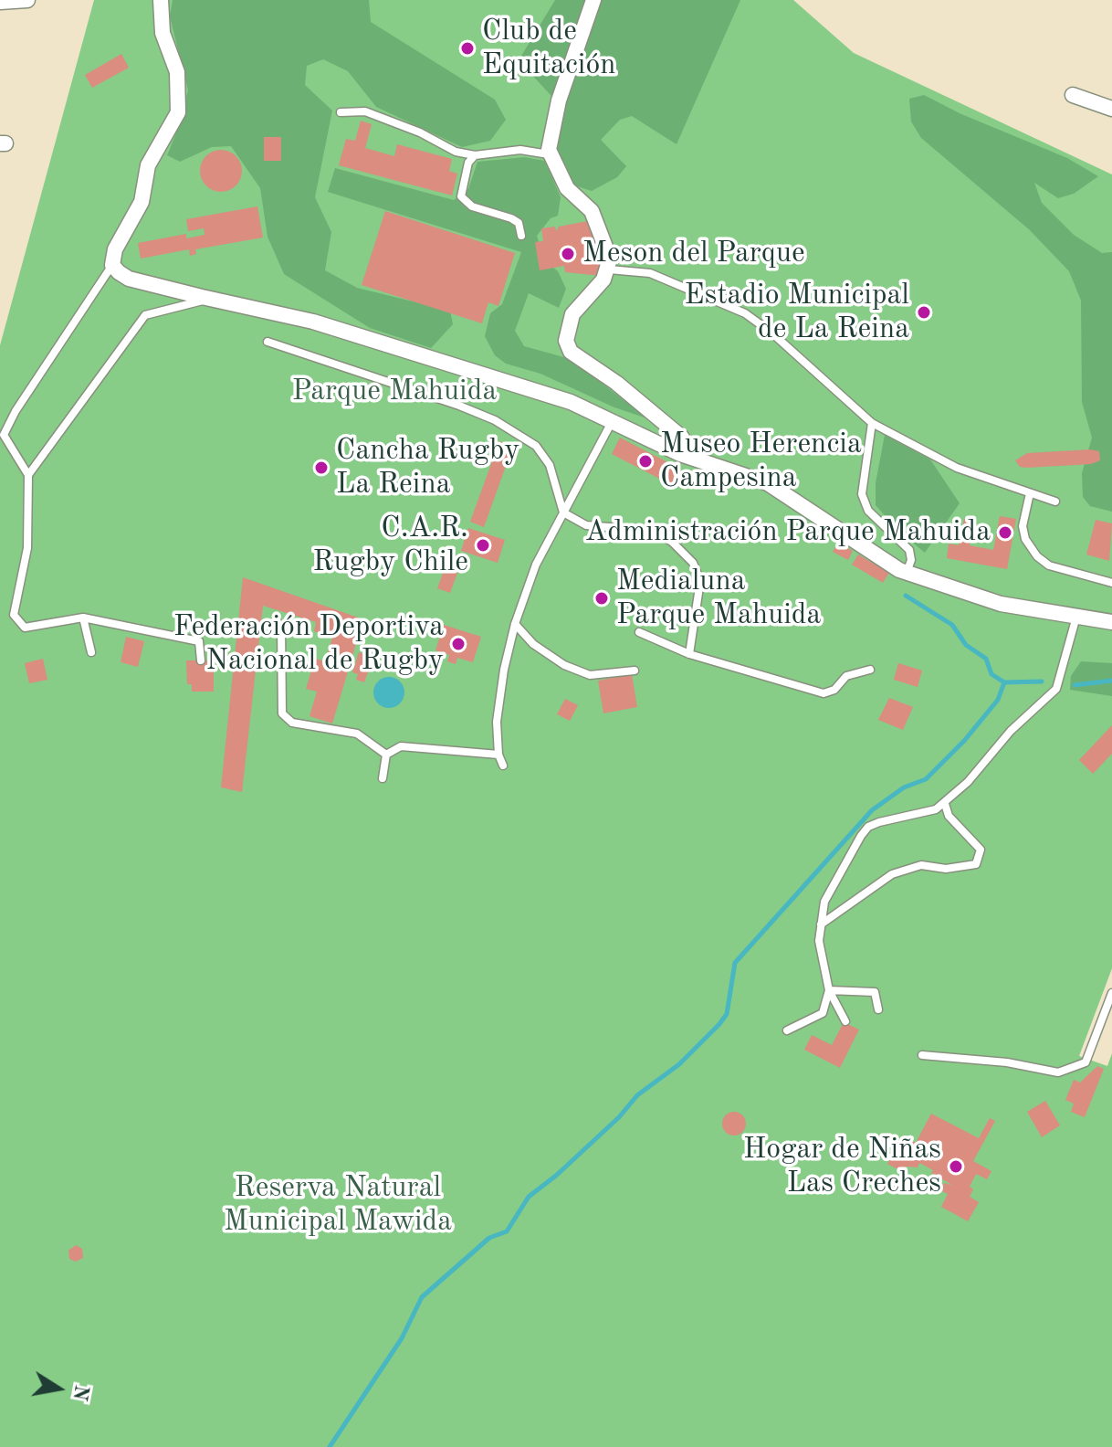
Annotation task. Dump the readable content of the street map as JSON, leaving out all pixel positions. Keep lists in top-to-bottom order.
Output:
{
  "parks": ["Parque Mahuida", "Reserva Natural Municipal Mawida"],
  "places": [
    "Club de Equitación",
    "Meson del Parque",
    "Estadio Municipal de La Reina",
    "Museo Herencia Campesina",
    "Cancha Rugby La Reina",
    "Administración Parque Mahuida",
    "C.A.R. Rugby Chile",
    "Medialuna Parque Mahuida",
    "Federación Deportiva Nacional de Rugby",
    "Hogar de Niñas Las Creches"
  ],
  "north": "right"
}
